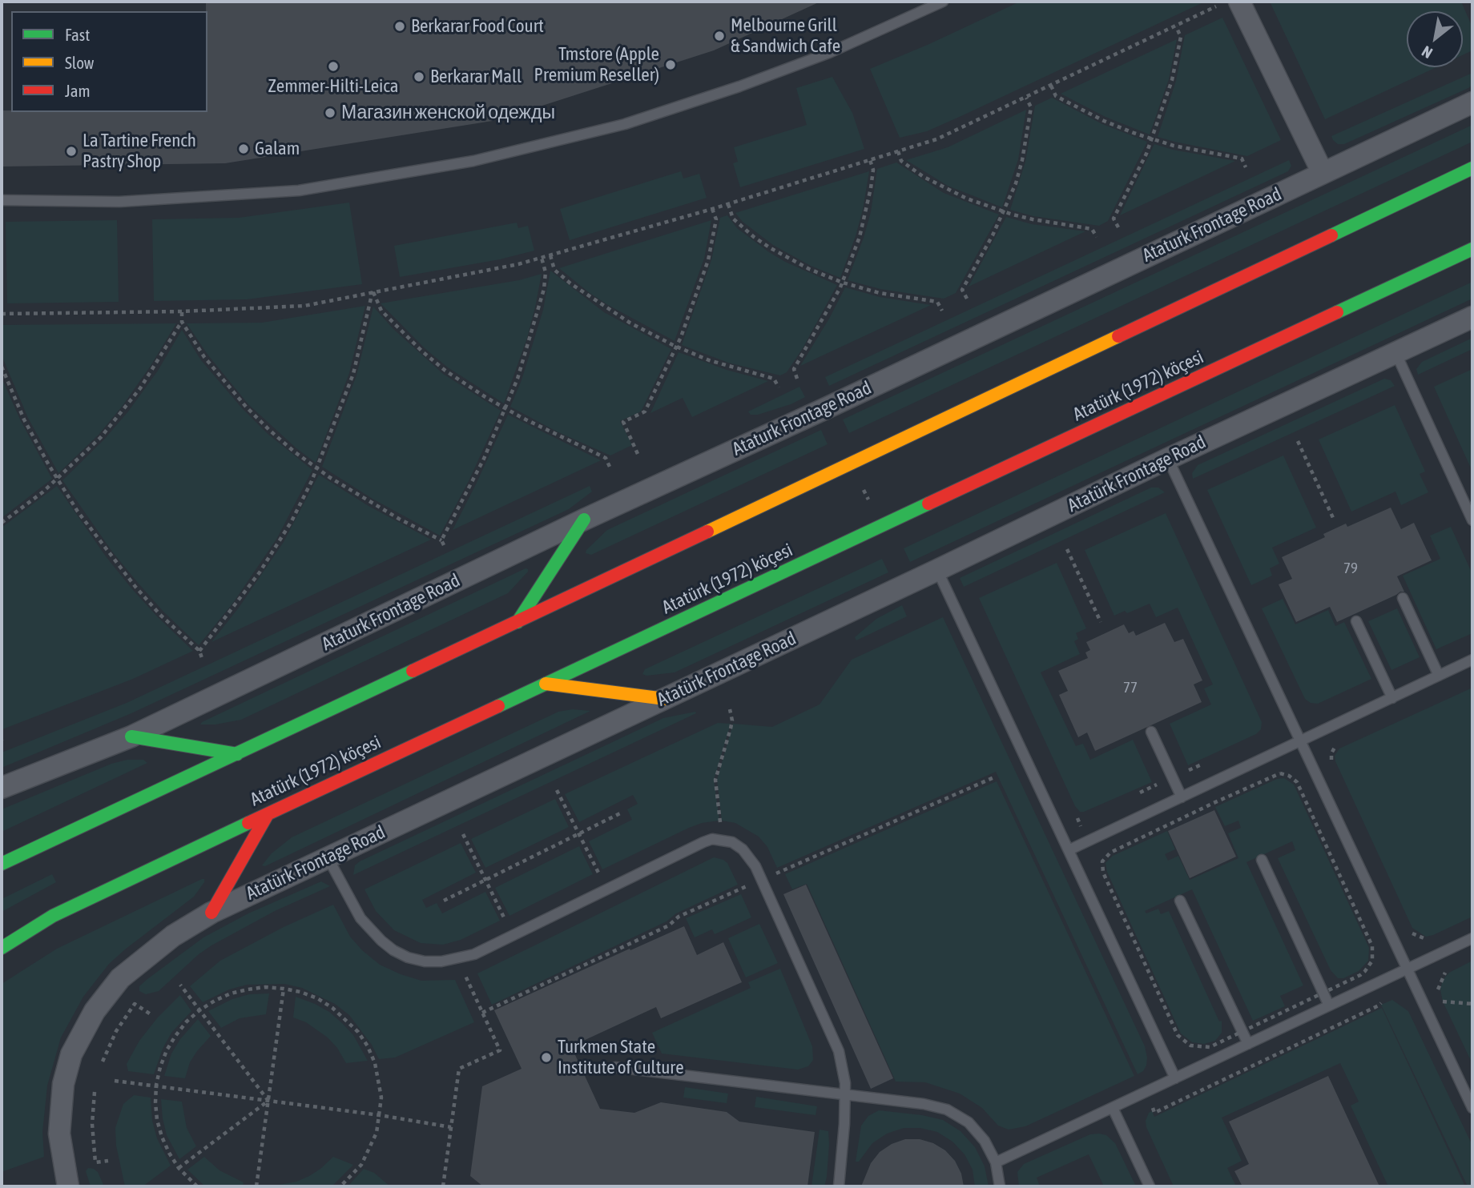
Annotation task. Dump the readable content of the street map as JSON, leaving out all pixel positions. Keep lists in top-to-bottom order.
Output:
{
  "streets": {
    "main road": ["Atatürk (1972) köçesi"],
    "street": ["Ataturk Frontage Road", "Atatürk Frontage Road"]
  },
  "places": [
    "Berkarar Food Court",
    "Melbourne Grill & Sandwich Cafe",
    "Tmstore (Apple Premium Reseller)",
    "Zemmer-Hilti-Leica",
    "Berkarar Mall",
    "Магазин женской одежды",
    "Galam",
    "La Tartine French Pastry Shop",
    "Turkmen State Institute of Culture"
  ],
  "house_numbers": ["79", "77"],
  "legend": ["Fast", "Slow", "Jam"],
  "north": "bottom left"
}
